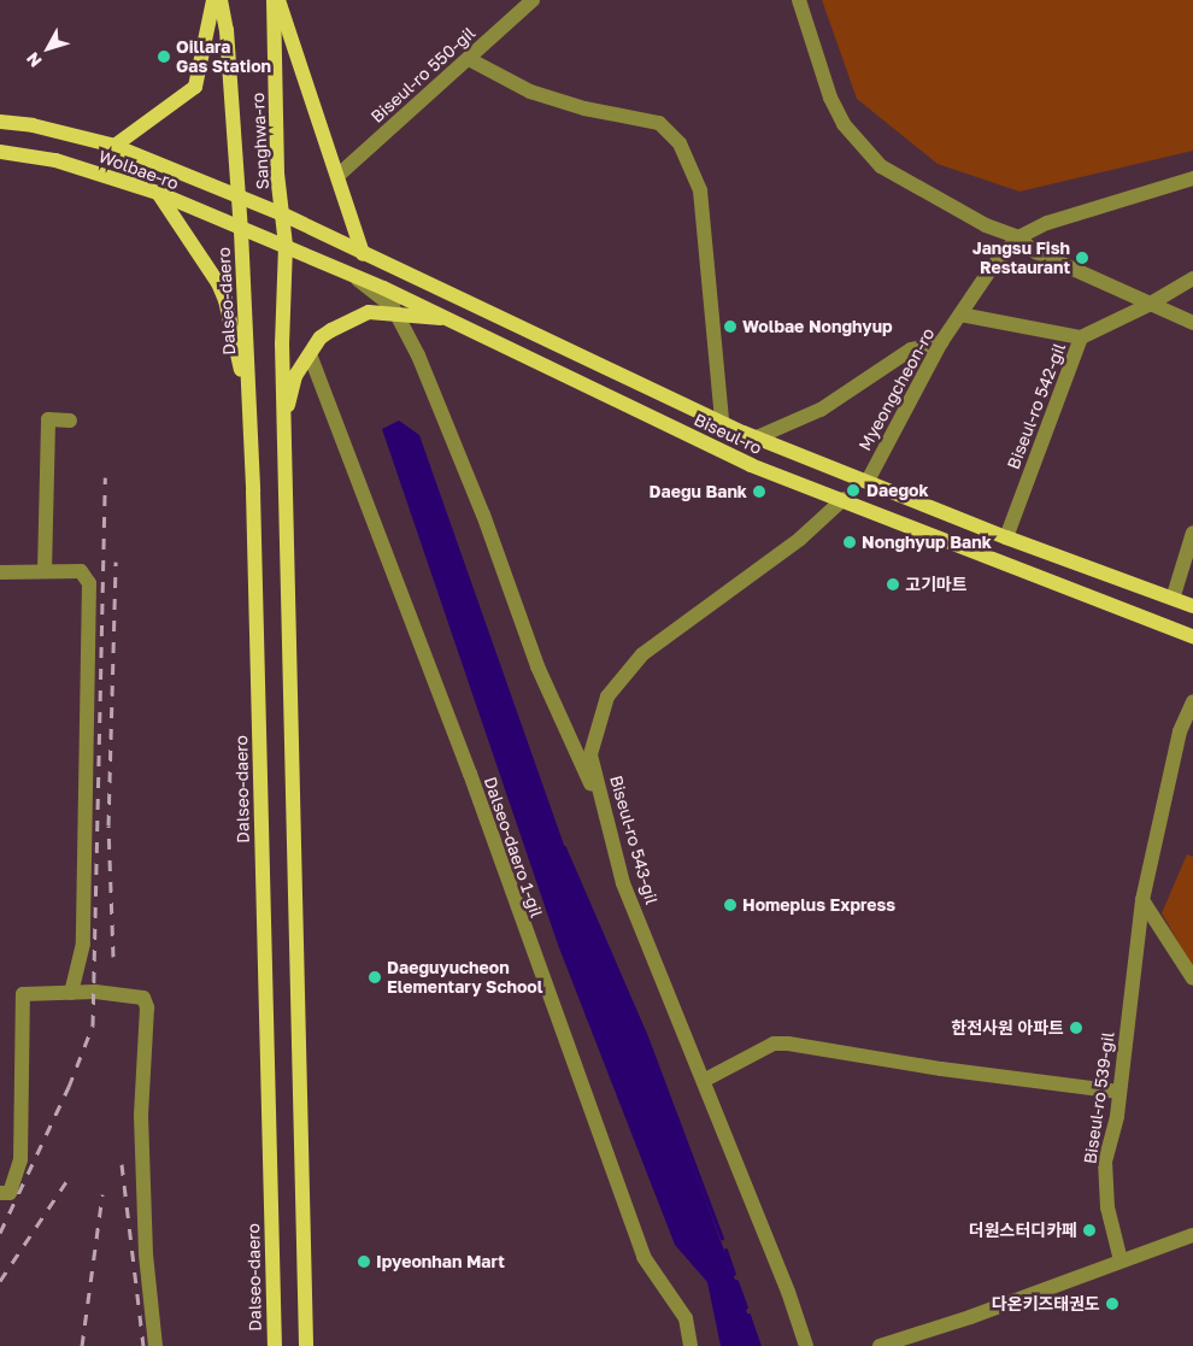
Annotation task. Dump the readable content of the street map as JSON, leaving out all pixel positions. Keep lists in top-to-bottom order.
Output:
{
  "streets": {
    "main road": [
      "Sanghwa-ro",
      "Wolbae-ro",
      "Dalseo-daero",
      "Biseul-ro"
    ],
    "street": [
      "Biseul-ro 550-gil",
      "Myeongcheon-ro",
      "Biseul-ro 542-gil",
      "Biseul-ro 543-gil",
      "Dalseo-daero 1-gil",
      "Biseul-ro 539-gil"
    ]
  },
  "crossings": [
    ["Biseul-ro 550-gil", "Biseul-ro"],
    ["Sanghwa-ro", "Wolbae-ro"],
    ["Sanghwa-ro", "Dalseo-daero"],
    ["Sanghwa-ro", "Biseul-ro"],
    ["Wolbae-ro", "Dalseo-daero"],
    ["Wolbae-ro", "Biseul-ro"],
    ["Myeongcheon-ro", "Biseul-ro"],
    ["Biseul-ro 542-gil", "Biseul-ro"],
    ["Biseul-ro", "Biseul-ro 543-gil"]
  ],
  "places": [
    "Oillara Gas Station",
    "Jangsu Fish Restaurant",
    "Wolbae Nonghyup",
    "Daegok",
    "Daegu Bank",
    "Nonghyup Bank",
    "고기마트",
    "Homeplus Express",
    "Daeguyucheon Elementary School",
    "한전사원 아파트",
    "더원스터디카페",
    "Ipyeonhan Mart",
    "다온키즈태권도"
  ],
  "north": "bottom left"
}
